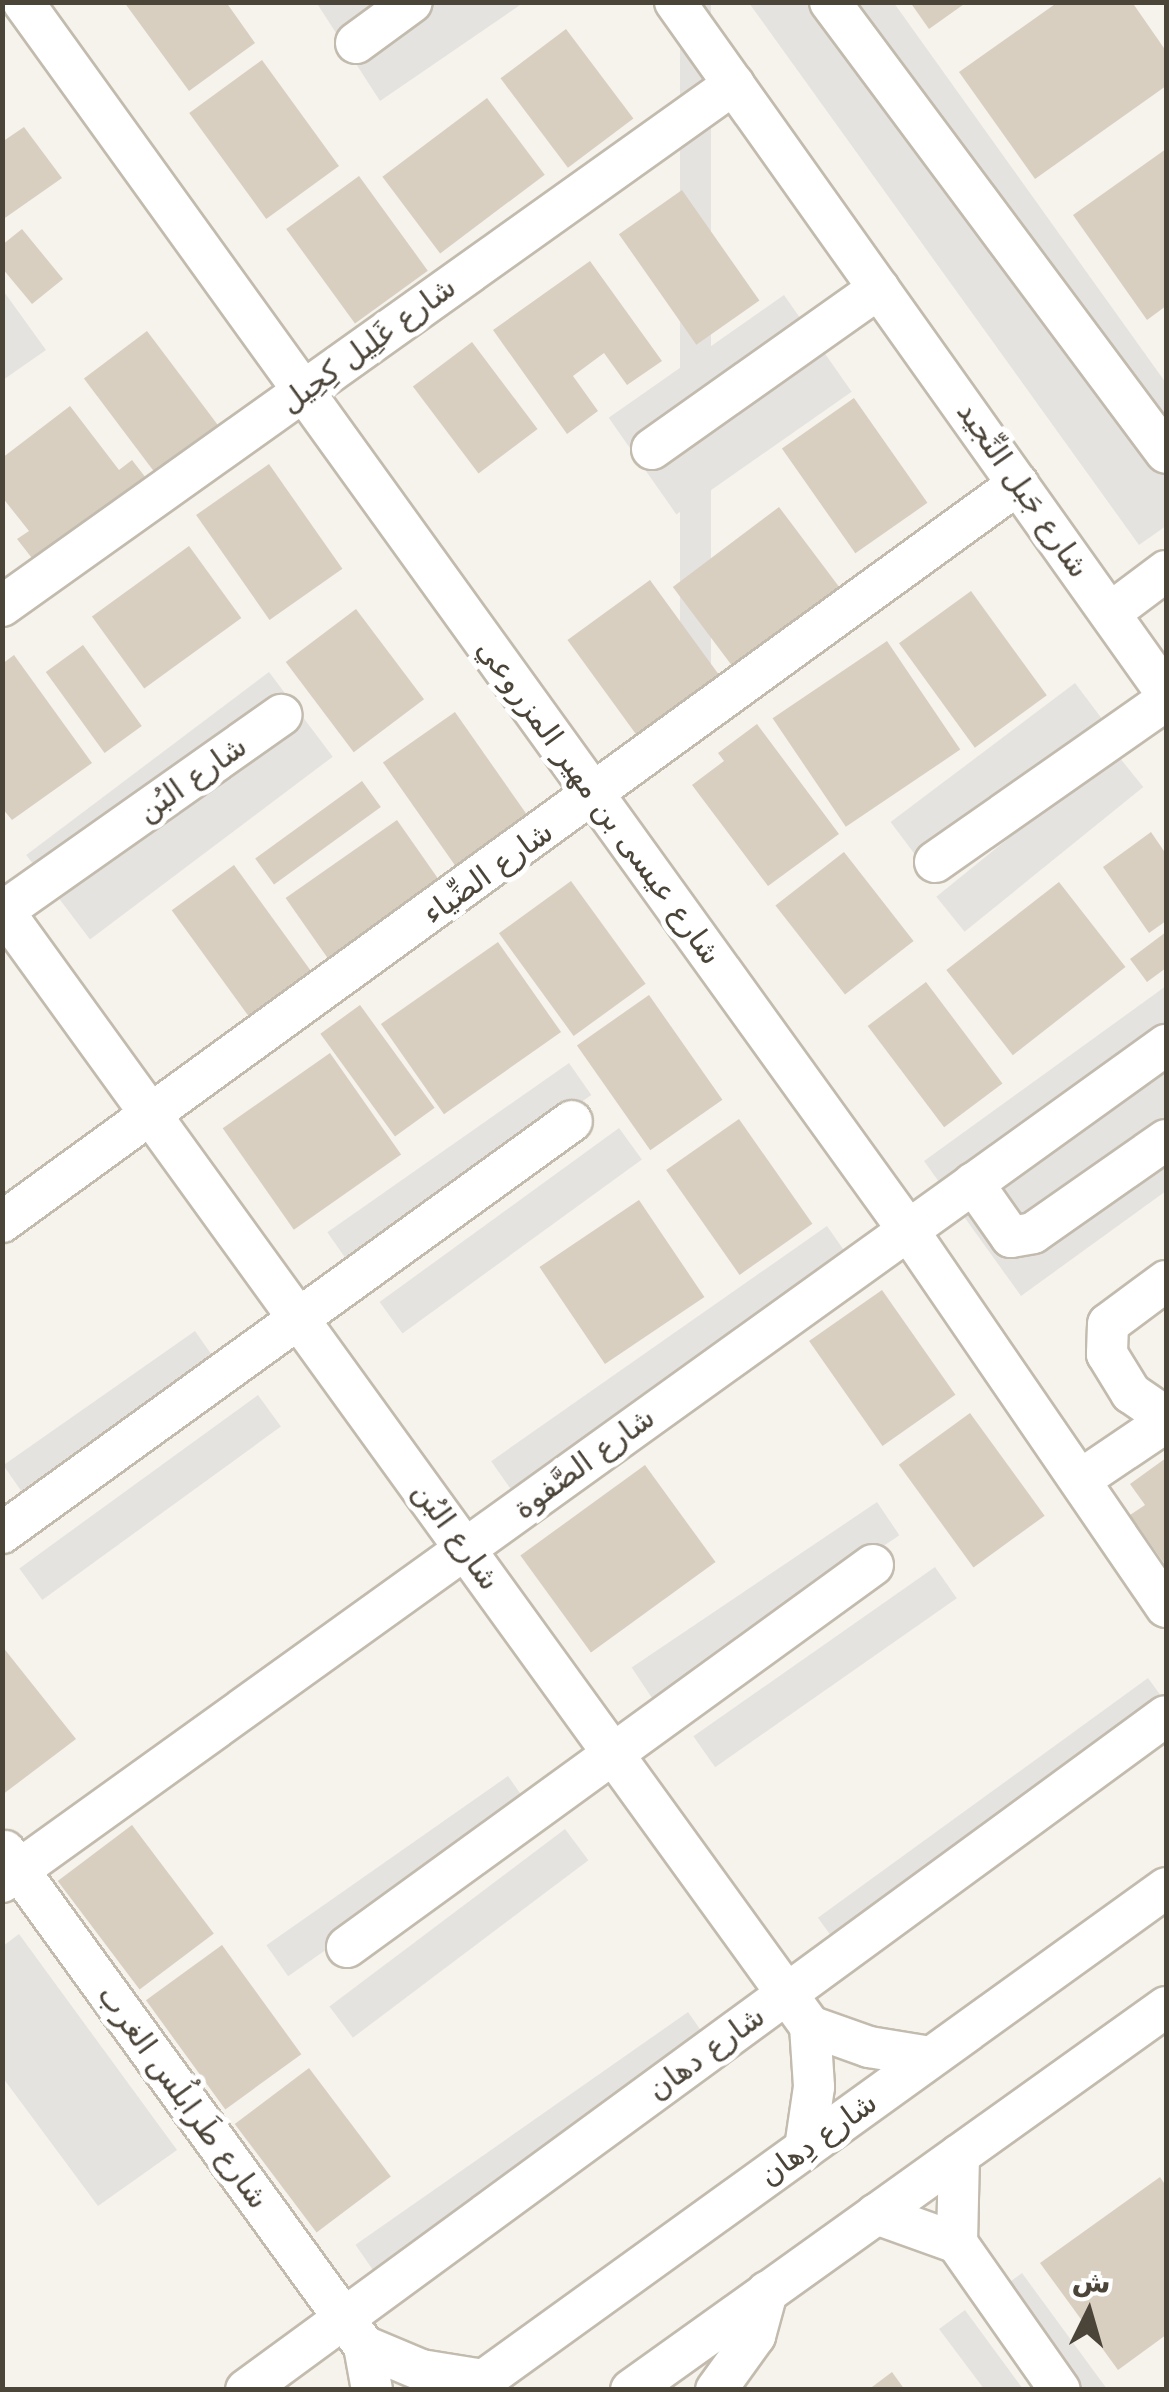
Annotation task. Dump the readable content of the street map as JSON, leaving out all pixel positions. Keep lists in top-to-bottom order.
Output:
{
  "streets": {
    "street": [
      "شارع غَلِيل كِحِيل",
      "شارع جَبل النِّجيد",
      "شارع البُن",
      "شارع عيسى بن مهير المزروعي",
      "شارع الضِّياء",
      "شارع الصَّفوة",
      "شارع دهان",
      "شارع طَرابلُس الغرب",
      "شارع دِهان"
    ]
  },
  "crossings": [
    ["شارع غَلِيل كِحِيل", "شارع جَبل النِّجيد"],
    ["شارع غَلِيل كِحِيل", "شارع عيسى بن مهير المزروعي"],
    ["شارع جَبل النِّجيد", "شارع الضِّياء"],
    ["شارع البُن", "شارع الضِّياء"],
    ["شارع البُن", "شارع الصَّفوة"],
    ["شارع البُن", "شارع دهان"],
    ["شارع عيسى بن مهير المزروعي", "شارع الضِّياء"],
    ["شارع عيسى بن مهير المزروعي", "شارع الصَّفوة"],
    ["شارع الصَّفوة", "شارع طَرابلُس الغرب"],
    ["شارع دهان", "شارع طَرابلُس الغرب"]
  ],
  "north": "top"
}
